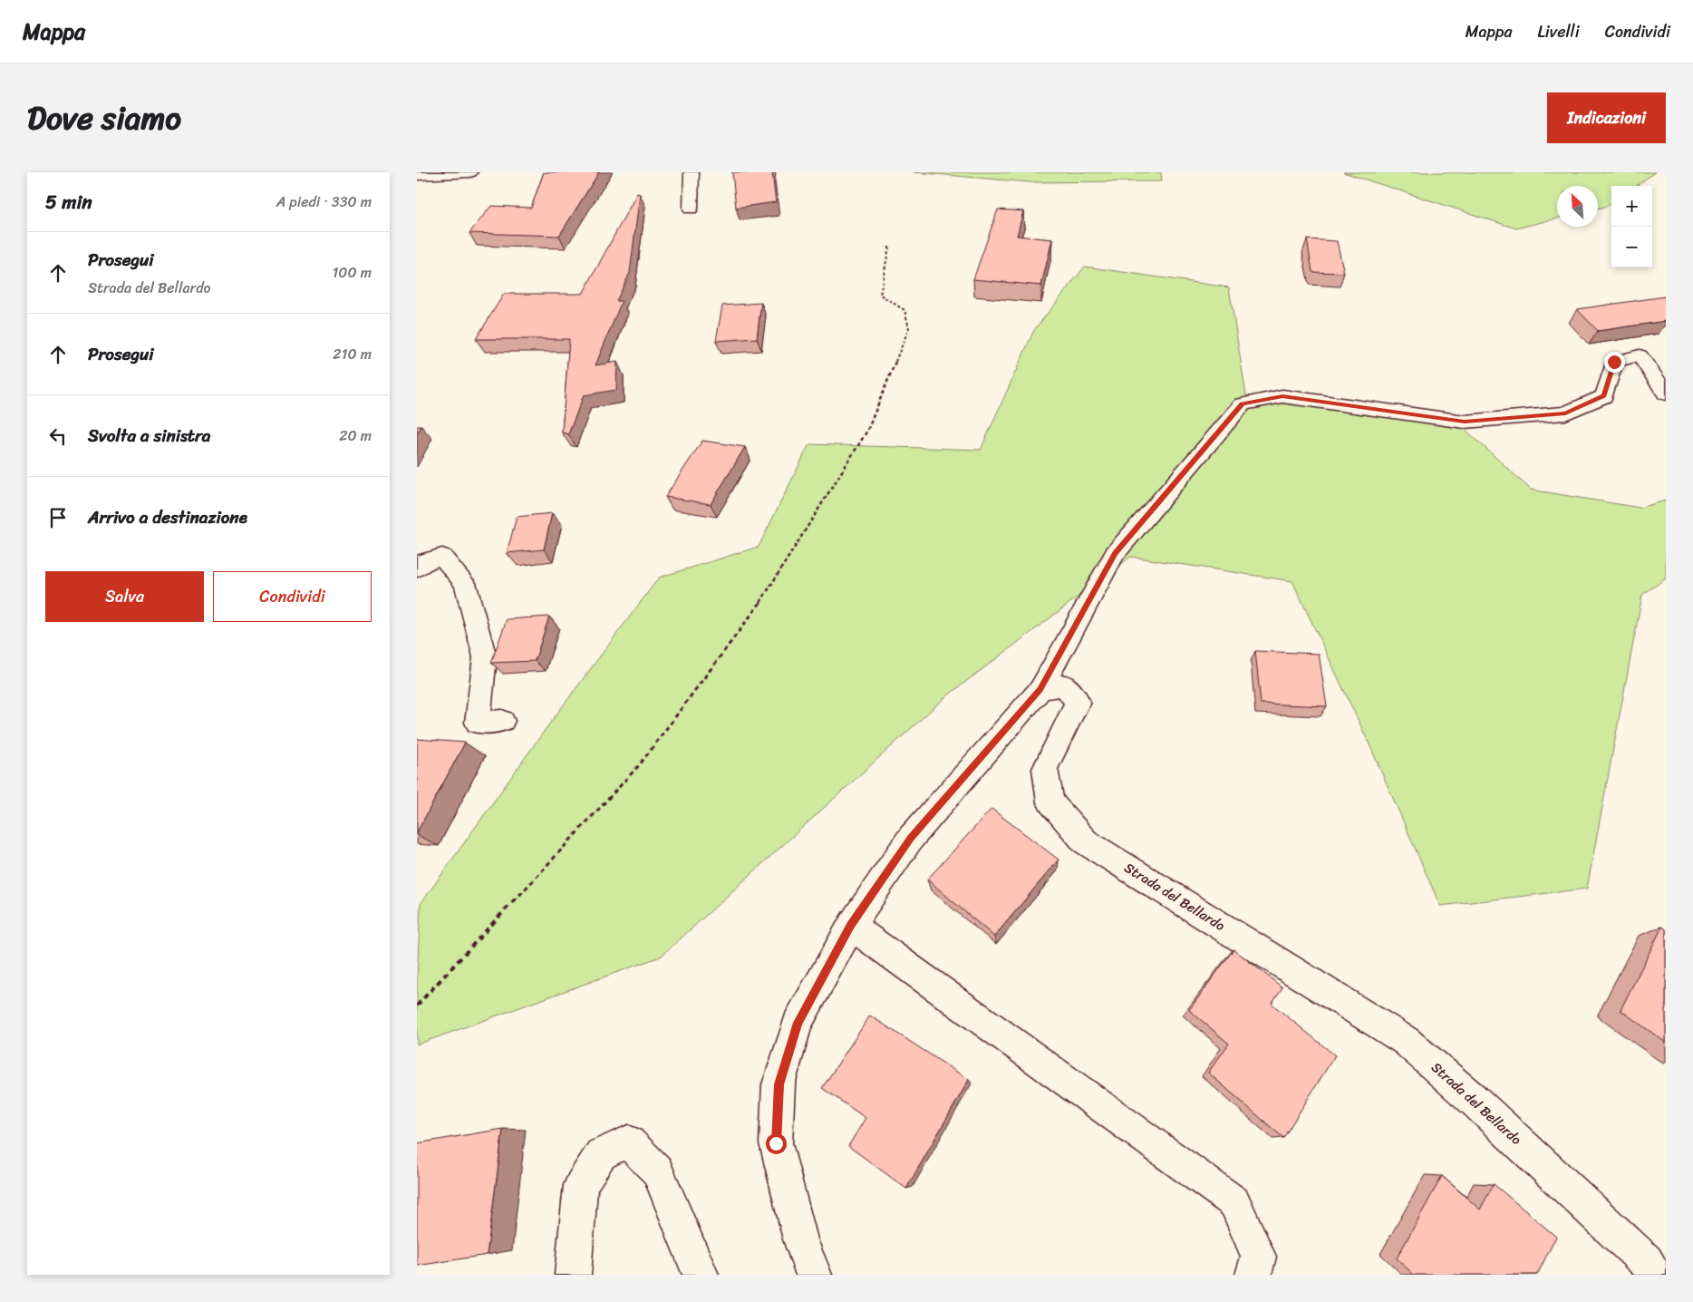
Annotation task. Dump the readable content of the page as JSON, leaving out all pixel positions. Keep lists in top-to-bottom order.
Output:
{
  "streets": {
    "street": ["Strada del Bellardo"]
  },
  "north": "top left",
  "page": {
    "header": "Mappa",
    "nav": ["Mappa", "Livelli", "Condividi"],
    "title": "Dove siamo",
    "buttons": [
      "Indicazioni",
      ["Salva", "Condividi"]
    ],
    "heading": ["5 min", "A piedi · 330 m"],
    "map_buttons": ["+", "−"],
    "list": [
      ["Prosegui", "Strada del Bellardo", "100 m"],
      ["Prosegui", "210 m"],
      ["Svolta a sinistra", "20 m"],
      "Arrivo a destinazione"
    ]
  }
}
